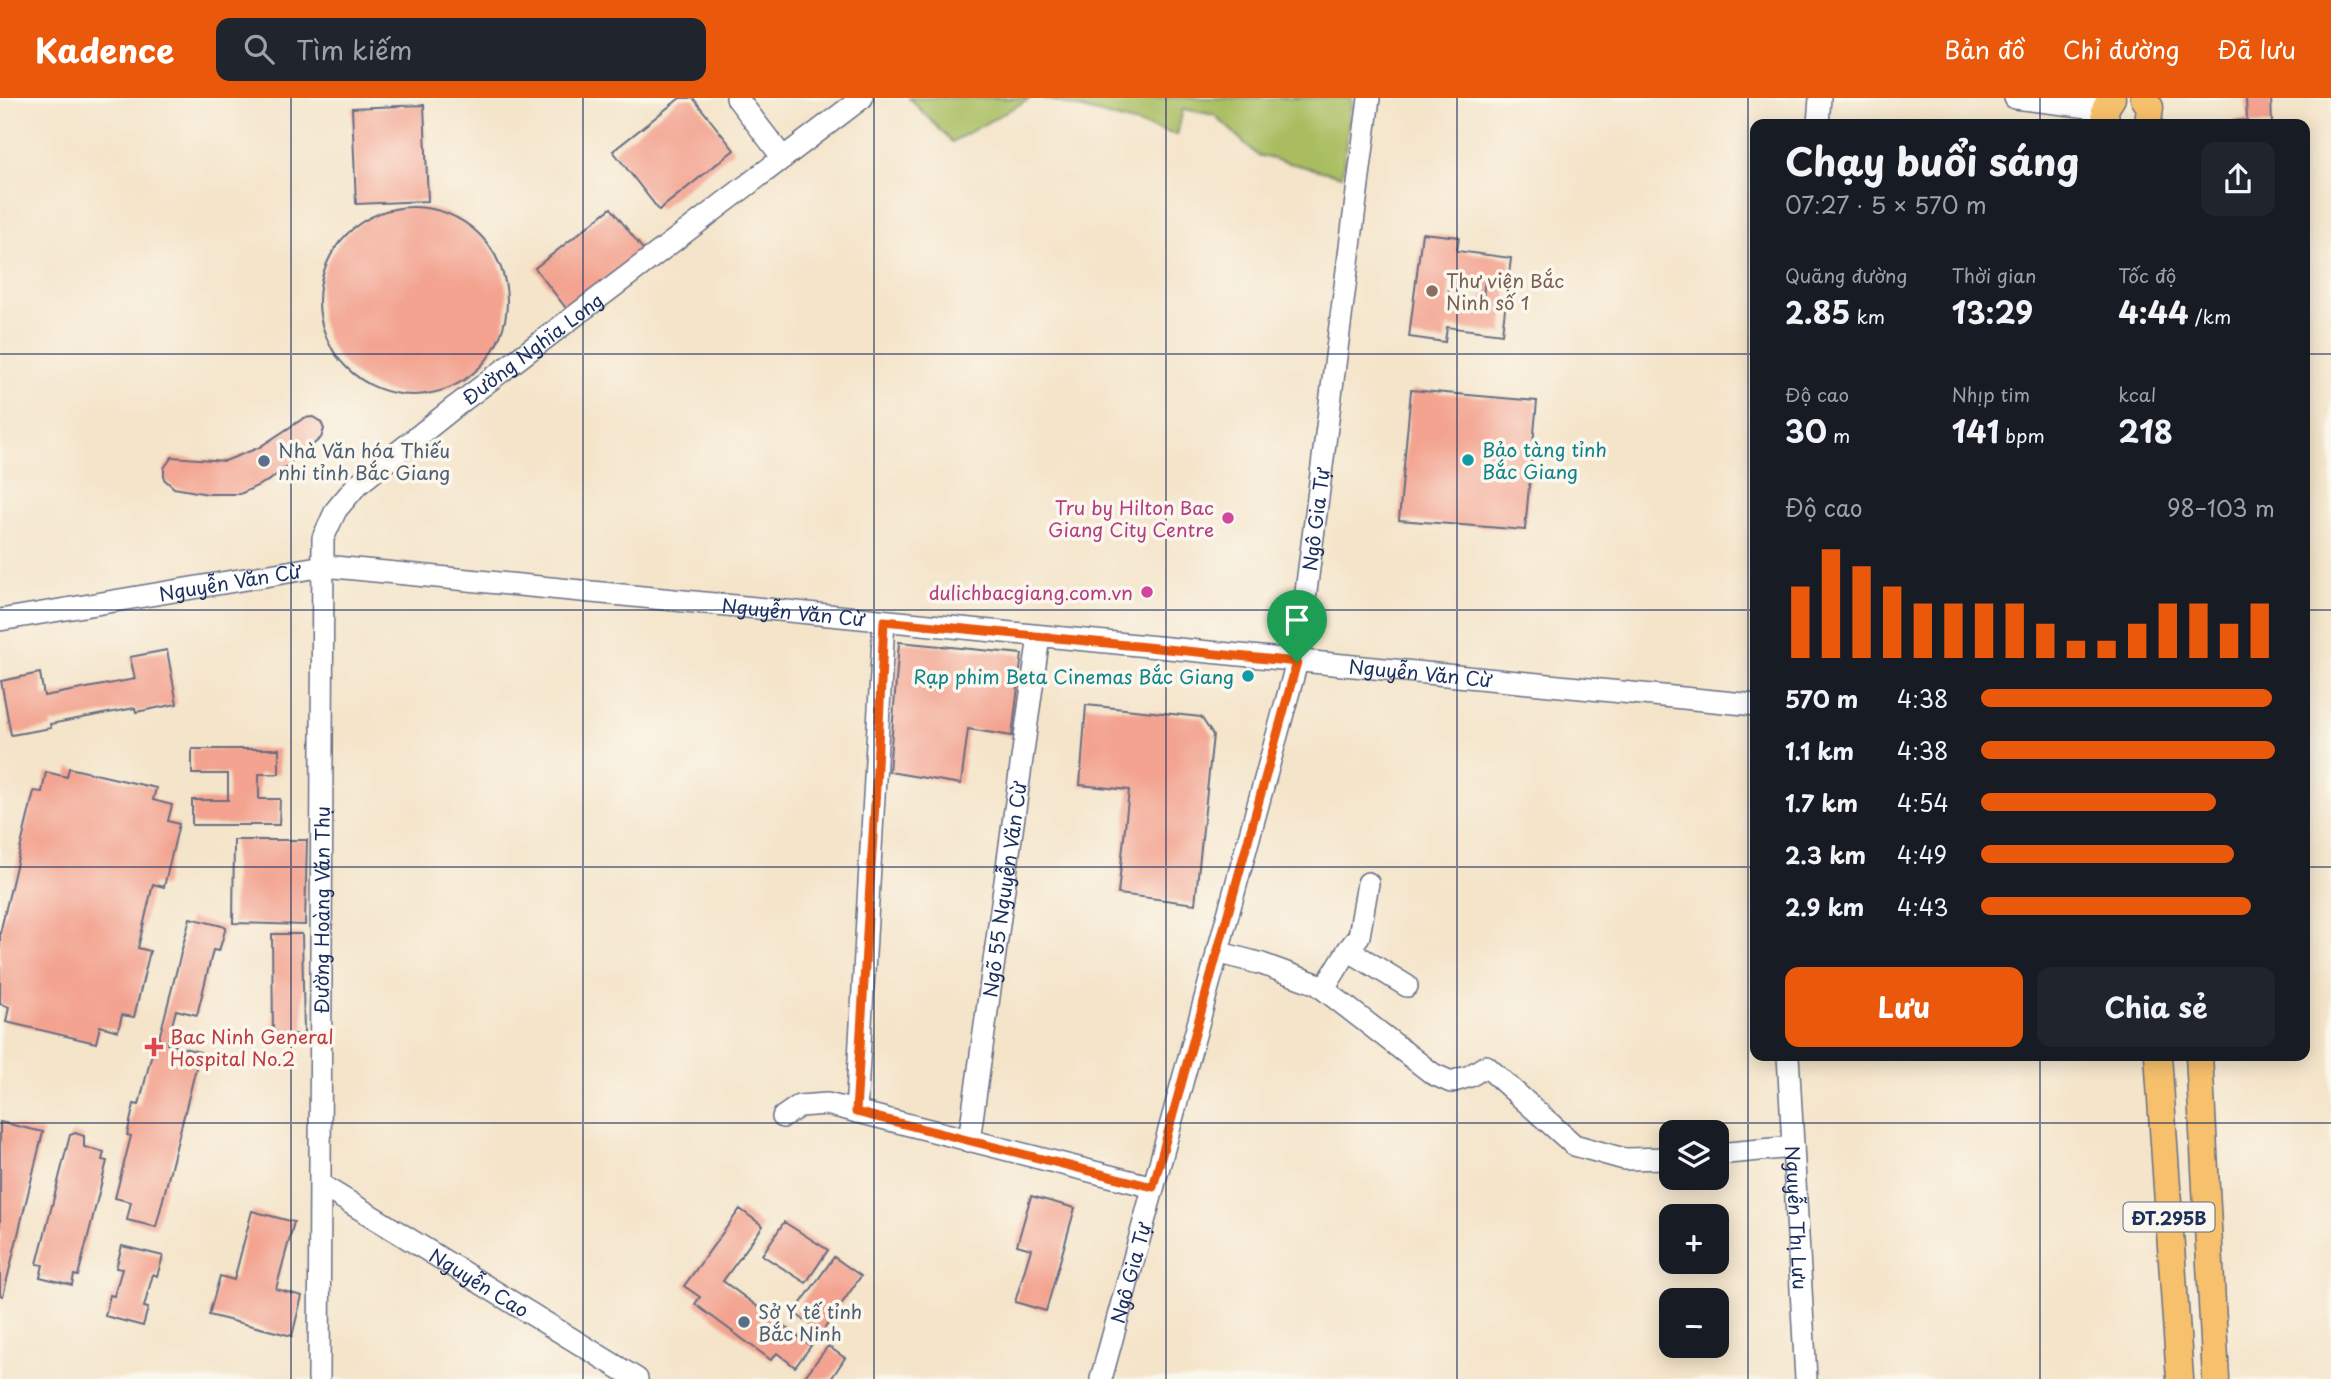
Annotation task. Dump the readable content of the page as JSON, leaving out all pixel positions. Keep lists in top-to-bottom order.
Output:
{
  "streets": {
    "main road": ["ĐT.295B"],
    "street": [
      "Đường Nghĩa Long",
      "Ngô Gia Tự",
      "Nguyễn Văn Cừ",
      "Ngõ 55 Nguyễn Văn Cừ",
      "Đường Hoàng Văn Thụ",
      "Nguyễn Thị Lưu",
      "Nguyễn Cao"
    ]
  },
  "crossings": [
    ["Đường Nghĩa Long", "Nguyễn Văn Cừ"],
    ["Đường Nghĩa Long", "Đường Hoàng Văn Thụ"],
    ["Ngô Gia Tự", "Nguyễn Văn Cừ"],
    ["Nguyễn Văn Cừ", "Ngõ 55 Nguyễn Văn Cừ"],
    ["Nguyễn Văn Cừ", "Đường Hoàng Văn Thụ"],
    ["Đường Hoàng Văn Thụ", "Nguyễn Cao"]
  ],
  "places": {
    "other": [
      "Thư viện Bắc Ninh số 1",
      "Bảo tàng tỉnh Bắc Giang",
      "Nhà Văn hóa Thiếu nhi tỉnh Bắc Giang",
      "Tru by Hilton Bac Giang City Centre",
      "dulichbacgiang.com.vn",
      "Rạp phim Beta Cinemas Bắc Giang",
      "Sở Y tế tỉnh Bắc Ninh"
    ],
    "health": ["Bac Ninh General Hospital No.2"]
  },
  "page": {
    "header": "Kadence",
    "search": "Tìm kiếm",
    "nav": ["Bản đồ", "Chỉ đường", "Đã lưu"],
    "heading": ["Chạy buổi sáng", "07:27 · 5 × 570 m"],
    "stats": [
      ["Quãng đường", "2.85 km"],
      ["Thời gian", "13:29"],
      ["Tốc độ", "4:44 /km"],
      ["Độ cao", "30 m"],
      ["Nhịp tim", "141 bpm"],
      ["kcal", "218"]
    ],
    "chart": ["Độ cao", "98–103 m"],
    "list": [
      {
        "name": "570 m",
        "note": "4:38"
      },
      {
        "name": "1.1 km",
        "note": "4:38"
      },
      {
        "name": "1.7 km",
        "note": "4:54"
      },
      {
        "name": "2.3 km",
        "note": "4:49"
      },
      {
        "name": "2.9 km",
        "note": "4:43"
      }
    ],
    "buttons": ["Lưu", "Chia sẻ"],
    "map_buttons": ["+", "−"]
  }
}
